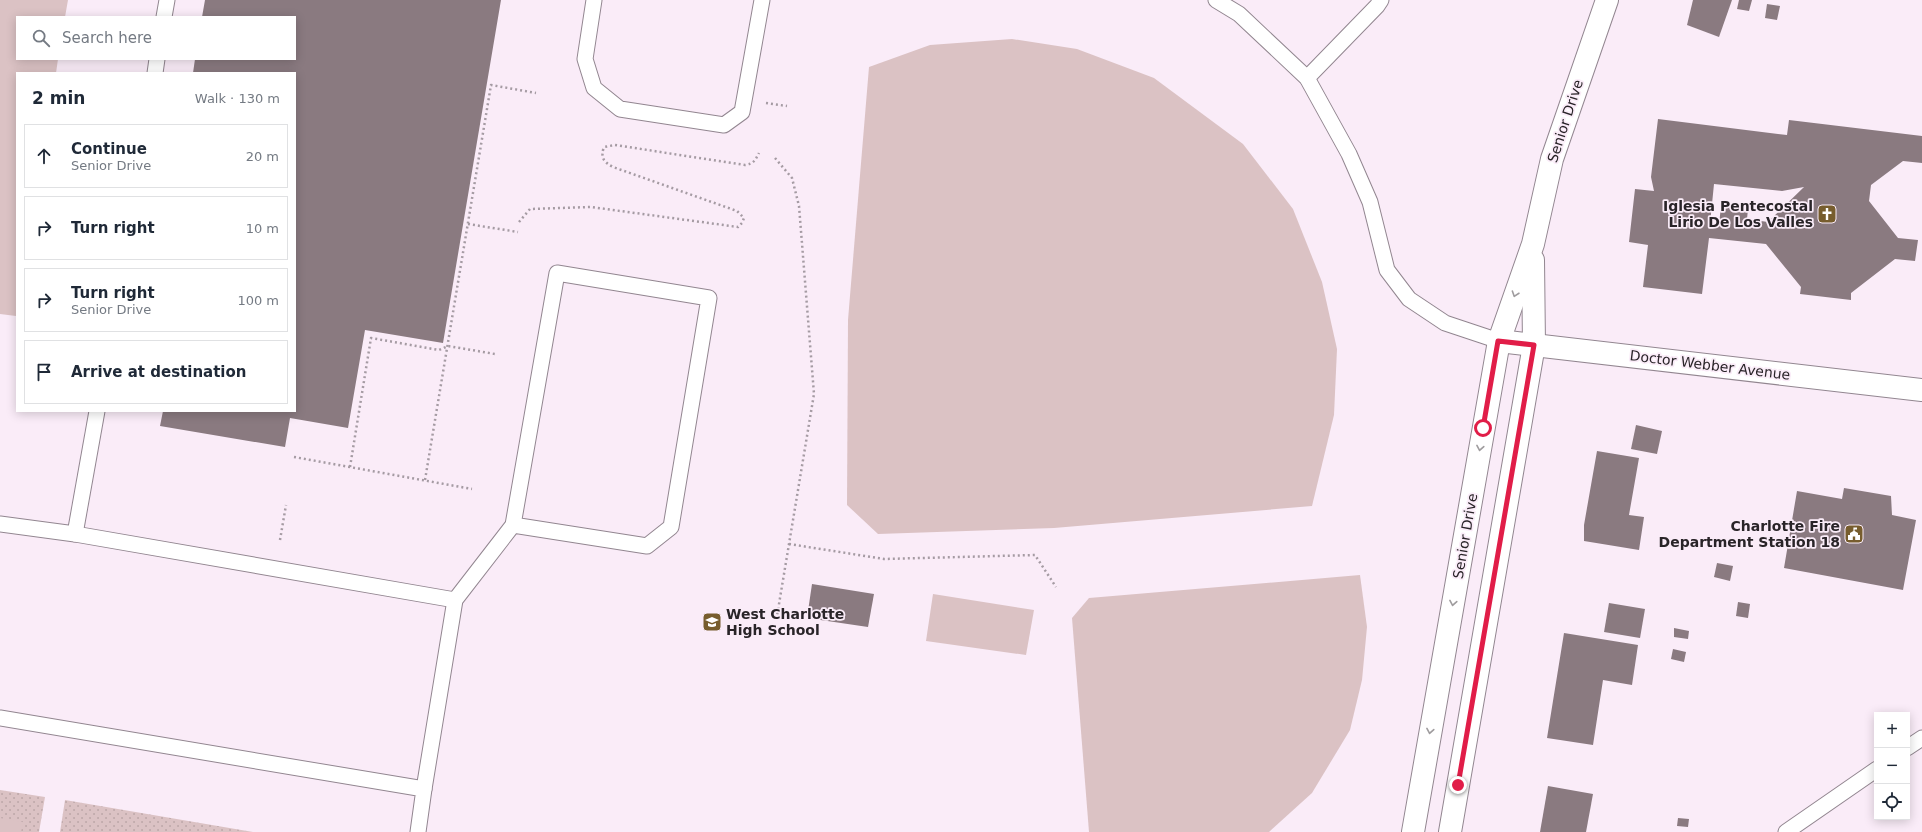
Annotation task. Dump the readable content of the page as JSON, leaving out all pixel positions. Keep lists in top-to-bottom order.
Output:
{
  "streets": {
    "street": ["Senior Drive", "Doctor Webber Avenue"]
  },
  "crossings": [
    ["Senior Drive", "Doctor Webber Avenue"]
  ],
  "places": {
    "church": ["Iglesia Pentecostal Lirio De Los Valles"],
    "public building": ["Charlotte Fire Department Station 18"],
    "school or university": ["West Charlotte High School"]
  },
  "page": {
    "search": "Search here",
    "heading": ["2 min", "Walk · 130 m"],
    "list": [
      ["Continue", "Senior Drive", "20 m"],
      ["Turn right", "10 m"],
      ["Turn right", "Senior Drive", "100 m"],
      "Arrive at destination"
    ],
    "map_buttons": ["+", "−"]
  }
}
